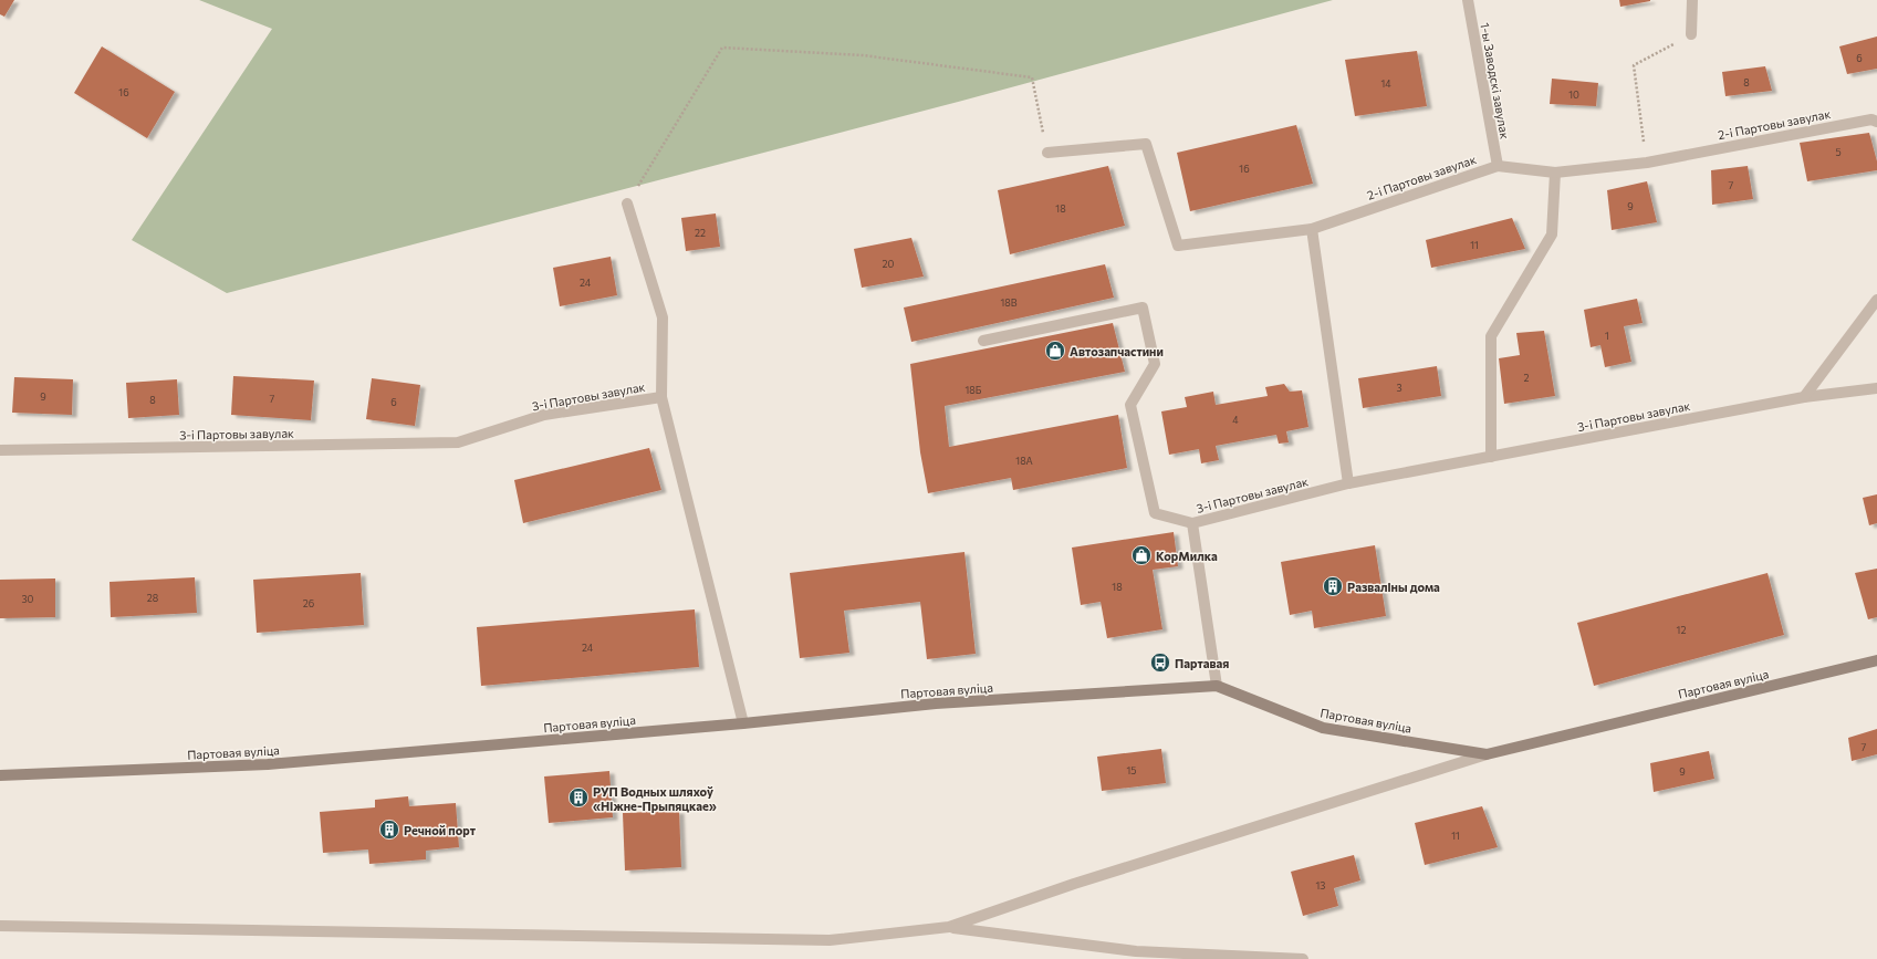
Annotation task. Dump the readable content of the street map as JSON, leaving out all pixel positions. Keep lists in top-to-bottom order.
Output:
{
  "streets": {
    "street": [
      "1-ы Заводскі завулак",
      "2-і Партовы завулак",
      "3-і Партовы завулак",
      "Партовая вуліца"
    ]
  },
  "crossings": [
    ["1-ы Заводскі завулак", "2-і Партовы завулак"],
    ["3-і Партовы завулак", "Партовая вуліца"]
  ],
  "places": {
    "shop": ["Автозапчастини", "КорМилка"],
    "building": ["Разваліны дома", "РУП Водных шляхоў «Ніжне-Прыпяцкае»", "Речной порт"],
    "bus stop": ["Партавая"]
  },
  "house_numbers": [
    "6",
    "8",
    "14",
    "16",
    "10",
    "5",
    "16",
    "7",
    "9",
    "18",
    "22",
    "11",
    "20",
    "24",
    "18В",
    "1",
    "2",
    "3",
    "18Б",
    "9",
    "7",
    "8",
    "6",
    "4",
    "18А",
    "18",
    "28",
    "30",
    "26",
    "12",
    "24",
    "7",
    "15",
    "9",
    "11",
    "13"
  ]
}
